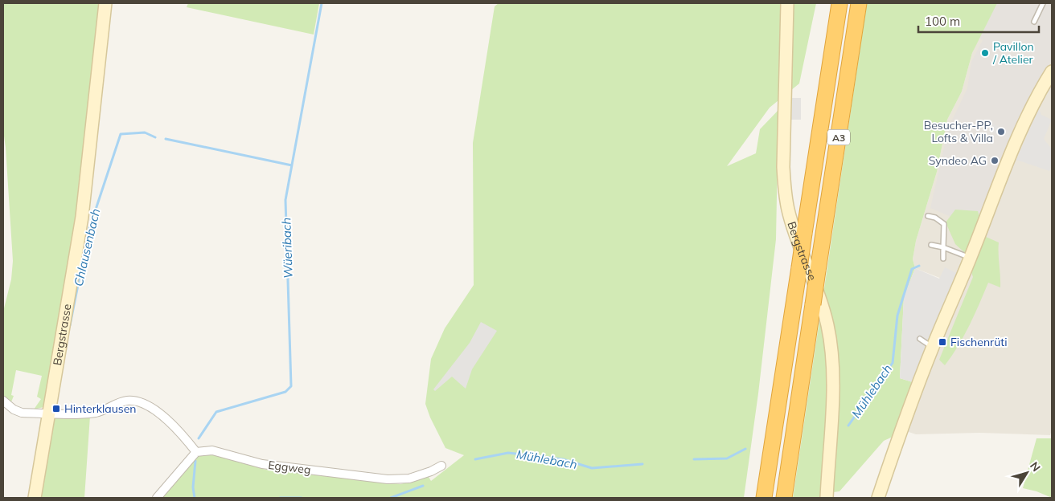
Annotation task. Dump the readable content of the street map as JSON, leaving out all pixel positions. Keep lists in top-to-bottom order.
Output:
{
  "streets": {
    "highway": ["A3"],
    "street": ["Bergstrasse", "Eggweg"]
  },
  "water": ["Chlausenbach", "Wüeribach", "Mühlebach"],
  "places": {
    "other": ["Pavillon / Atelier", "Besucher-PP, Lofts & Villa", "Syndeo AG"],
    "transit": ["Fischenrüti", "Hinterklausen"]
  },
  "scale_bar": "100 m",
  "north": "top right"
}
